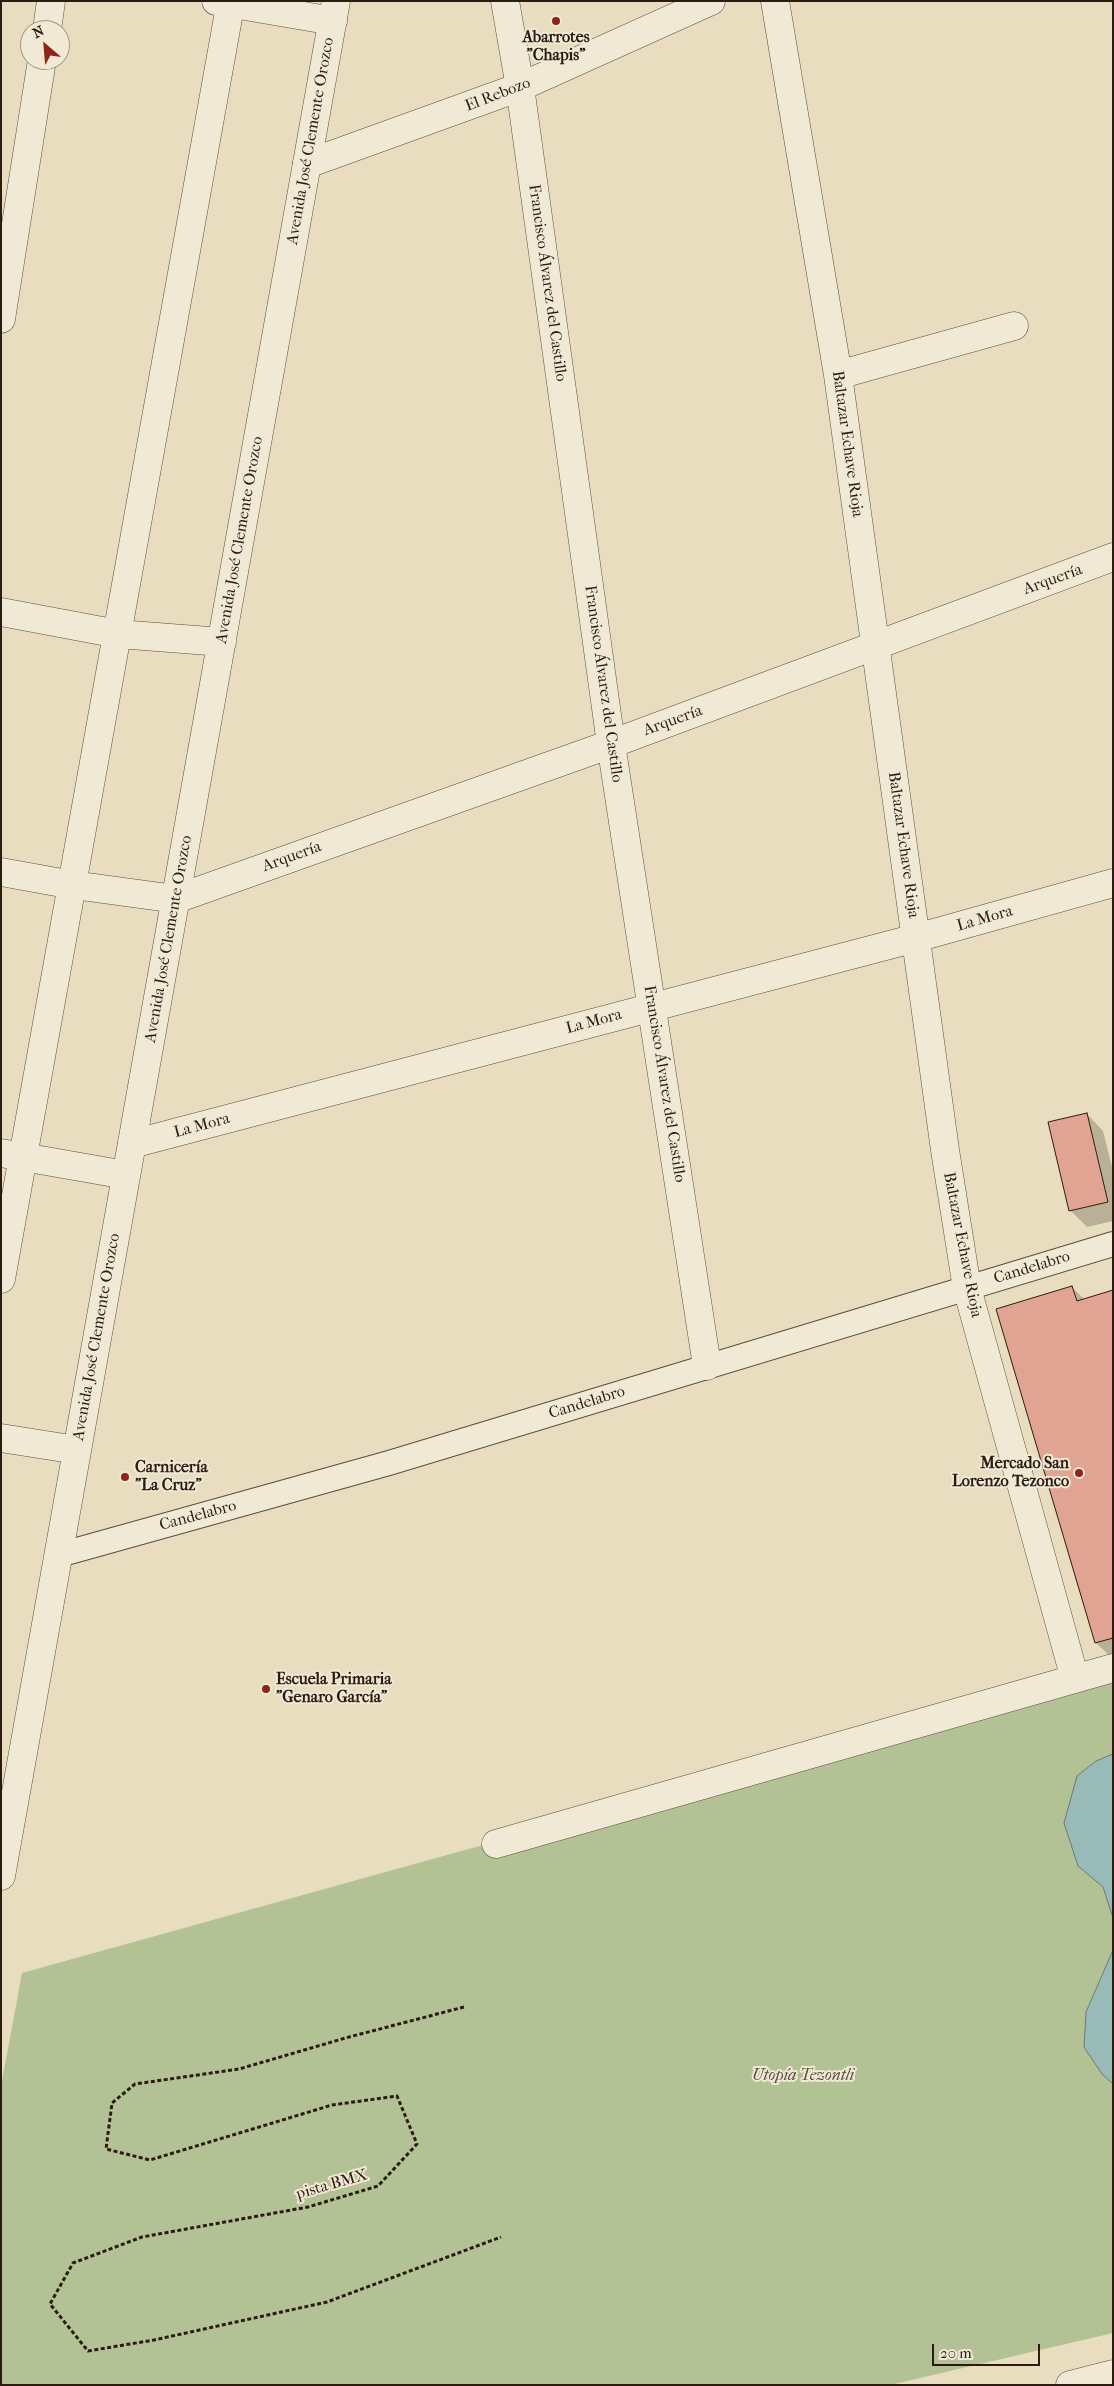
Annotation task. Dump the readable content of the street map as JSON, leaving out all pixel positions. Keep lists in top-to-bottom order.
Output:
{
  "streets": {
    "street": [
      "El Rebozo",
      "Avenida José Clemente Orozco",
      "Francisco Álvarez del Castillo",
      "Baltazar Echave Rioja",
      "Arquería",
      "La Mora",
      "Candelabro"
    ],
    "path": ["pista BMX"]
  },
  "crossings": [
    ["El Rebozo", "Avenida José Clemente Orozco"],
    ["El Rebozo", "Francisco Álvarez del Castillo"],
    ["Avenida José Clemente Orozco", "Arquería"],
    ["Avenida José Clemente Orozco", "La Mora"],
    ["Avenida José Clemente Orozco", "Candelabro"],
    ["Francisco Álvarez del Castillo", "Arquería"],
    ["Francisco Álvarez del Castillo", "La Mora"],
    ["Francisco Álvarez del Castillo", "Candelabro"],
    ["Baltazar Echave Rioja", "Arquería"],
    ["Baltazar Echave Rioja", "La Mora"],
    ["Baltazar Echave Rioja", "Candelabro"]
  ],
  "parks": ["Utopía Tezontli"],
  "places": [
    "Abarrotes \"Chapis\"",
    "Mercado San Lorenzo Tezonco",
    "Carnicería \"La Cruz\"",
    "Escuela Primaria \"Genaro García\""
  ],
  "scale_bar": "20 m",
  "north": "top left"
}
